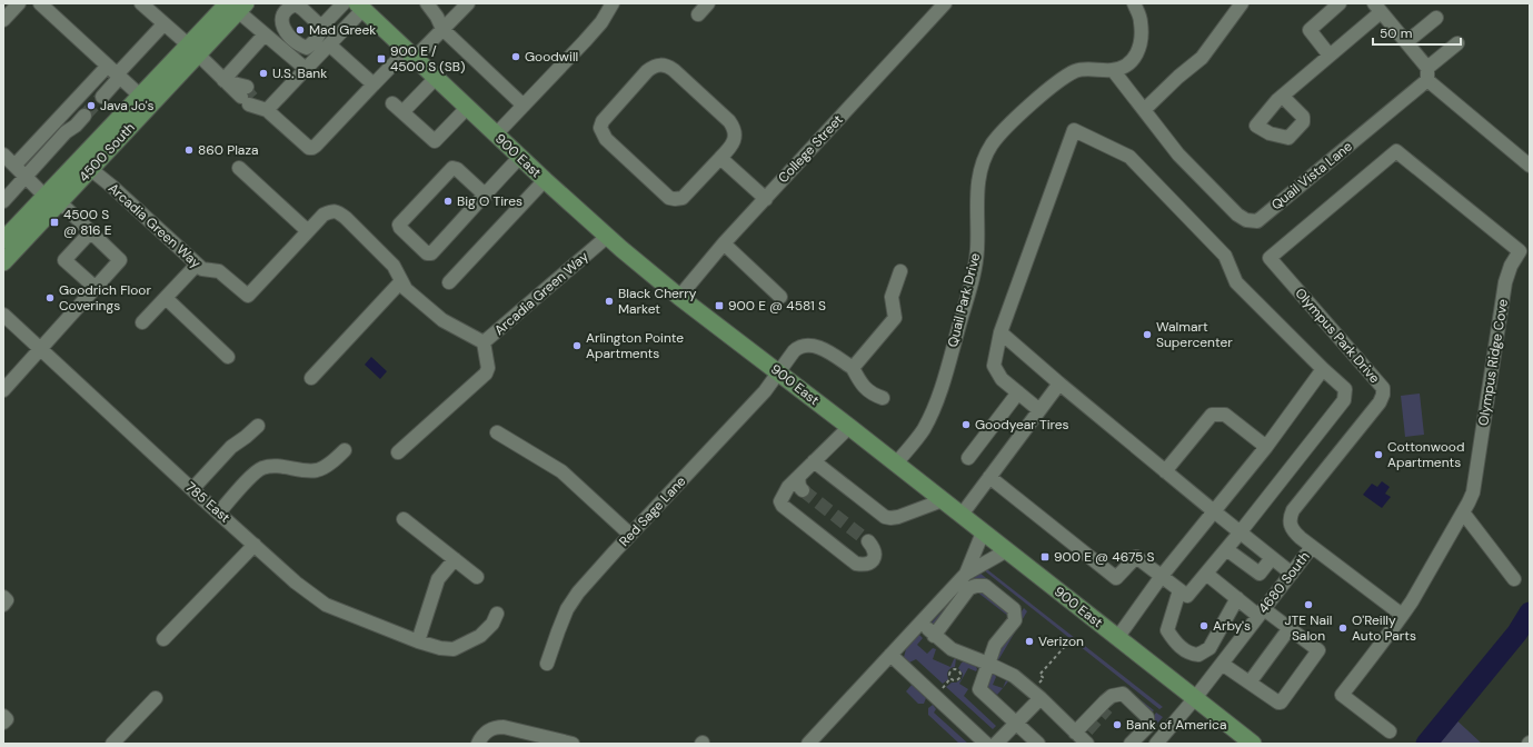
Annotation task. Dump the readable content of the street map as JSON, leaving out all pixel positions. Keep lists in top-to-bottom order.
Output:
{
  "streets": {
    "main road": ["4500 South", "900 East"],
    "street": [
      "College Street",
      "Quail Vista Lane",
      "Arcadia Green Way",
      "Quail Park Drive",
      "Olympus Park Drive",
      "Olympus Ridge Cove",
      "785 East",
      "Red Sage Lane",
      "4680 South"
    ]
  },
  "crossings": [
    ["College Street", "900 East"],
    ["4500 South", "Arcadia Green Way"],
    ["900 East", "Arcadia Green Way"],
    ["900 East", "Quail Park Drive"],
    ["900 East", "Red Sage Lane"],
    ["900 East", "4680 South"],
    ["Quail Vista Lane", "Quail Park Drive"],
    ["Olympus Park Drive", "Olympus Ridge Cove"],
    ["Olympus Park Drive", "4680 South"]
  ],
  "places": {
    "other": [
      "Mad Greek",
      "Goodwill",
      "U.S. Bank",
      "Java Jo's",
      "860 Plaza",
      "Big O Tires",
      "Goodrich Floor Coverings",
      "Black Cherry Market",
      "Walmart Supercenter",
      "Arlington Pointe Apartments",
      "Goodyear Tires",
      "Cottonwood Apartments",
      "JTE Nail Salon",
      "Arby's",
      "O'Reilly Auto Parts",
      "Verizon",
      "Bank of America"
    ],
    "transit": [
      "900 E / 4500 S (SB)",
      "4500 S @ 816 E",
      "900 E @ 4581 S",
      "900 E @ 4675 S"
    ]
  },
  "scale_bar": "50 m"
}
